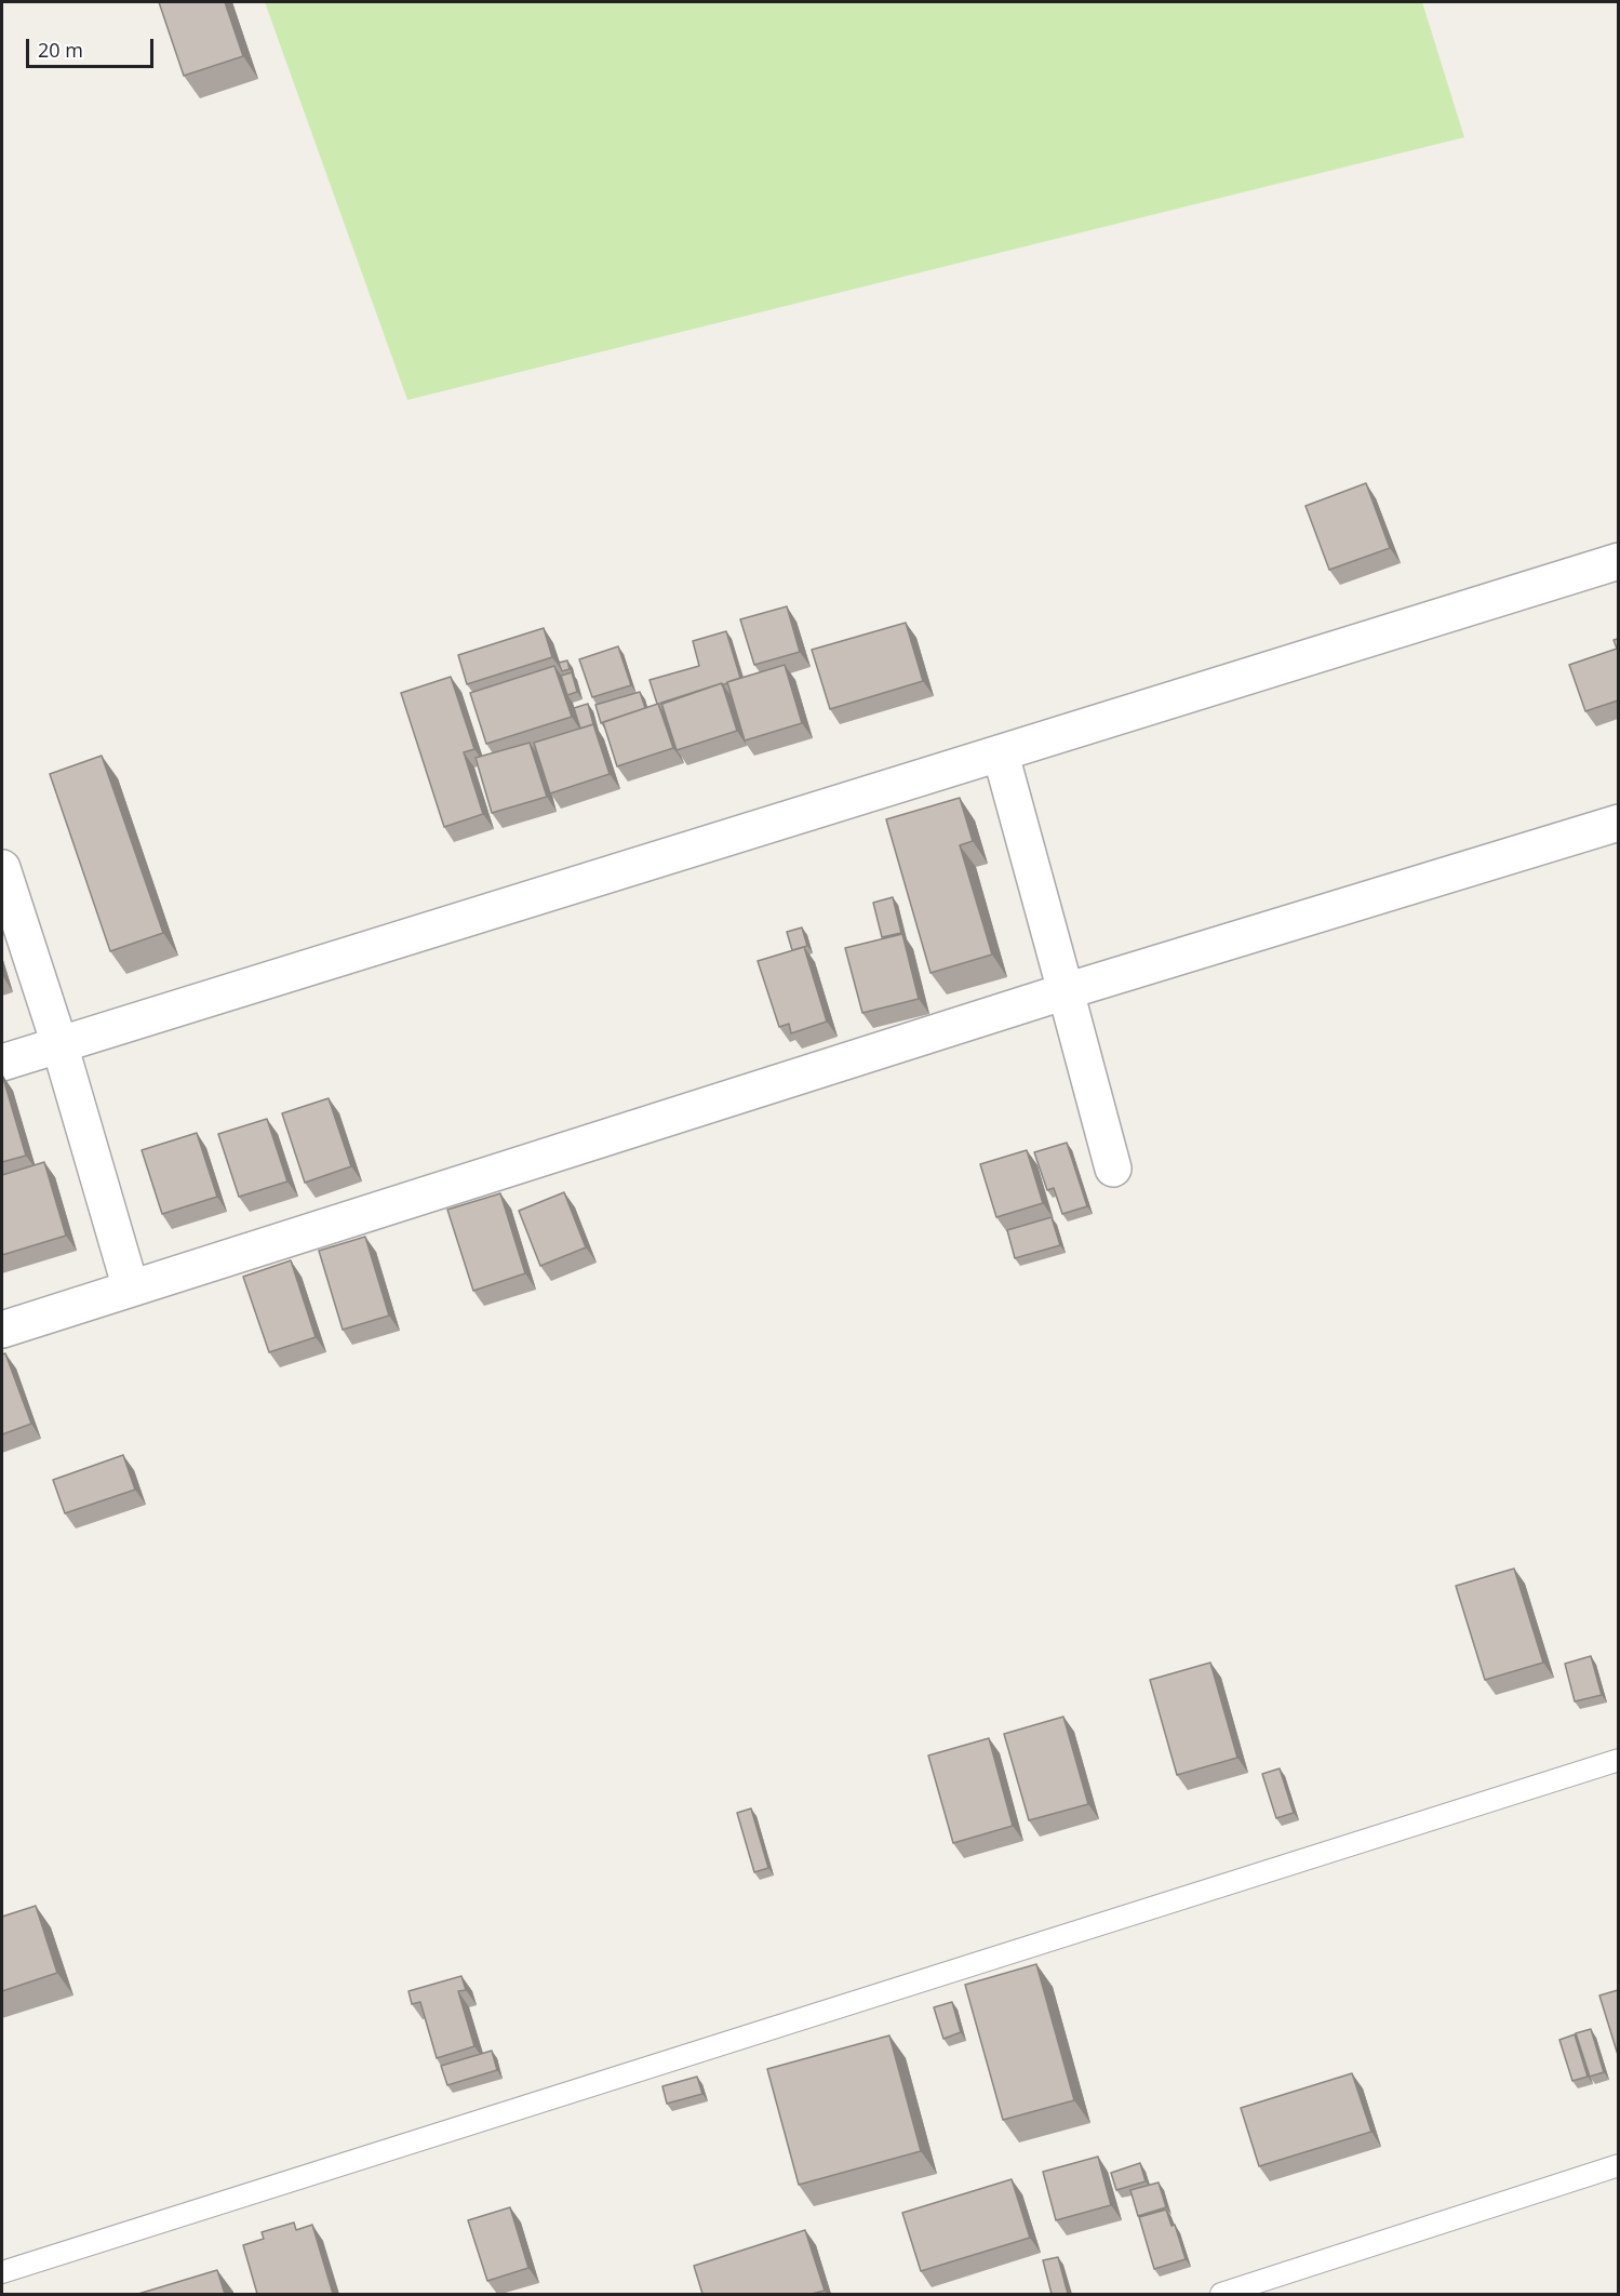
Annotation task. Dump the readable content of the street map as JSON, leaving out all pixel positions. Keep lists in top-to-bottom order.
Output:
{
  "scale_bar": "20 m"
}
